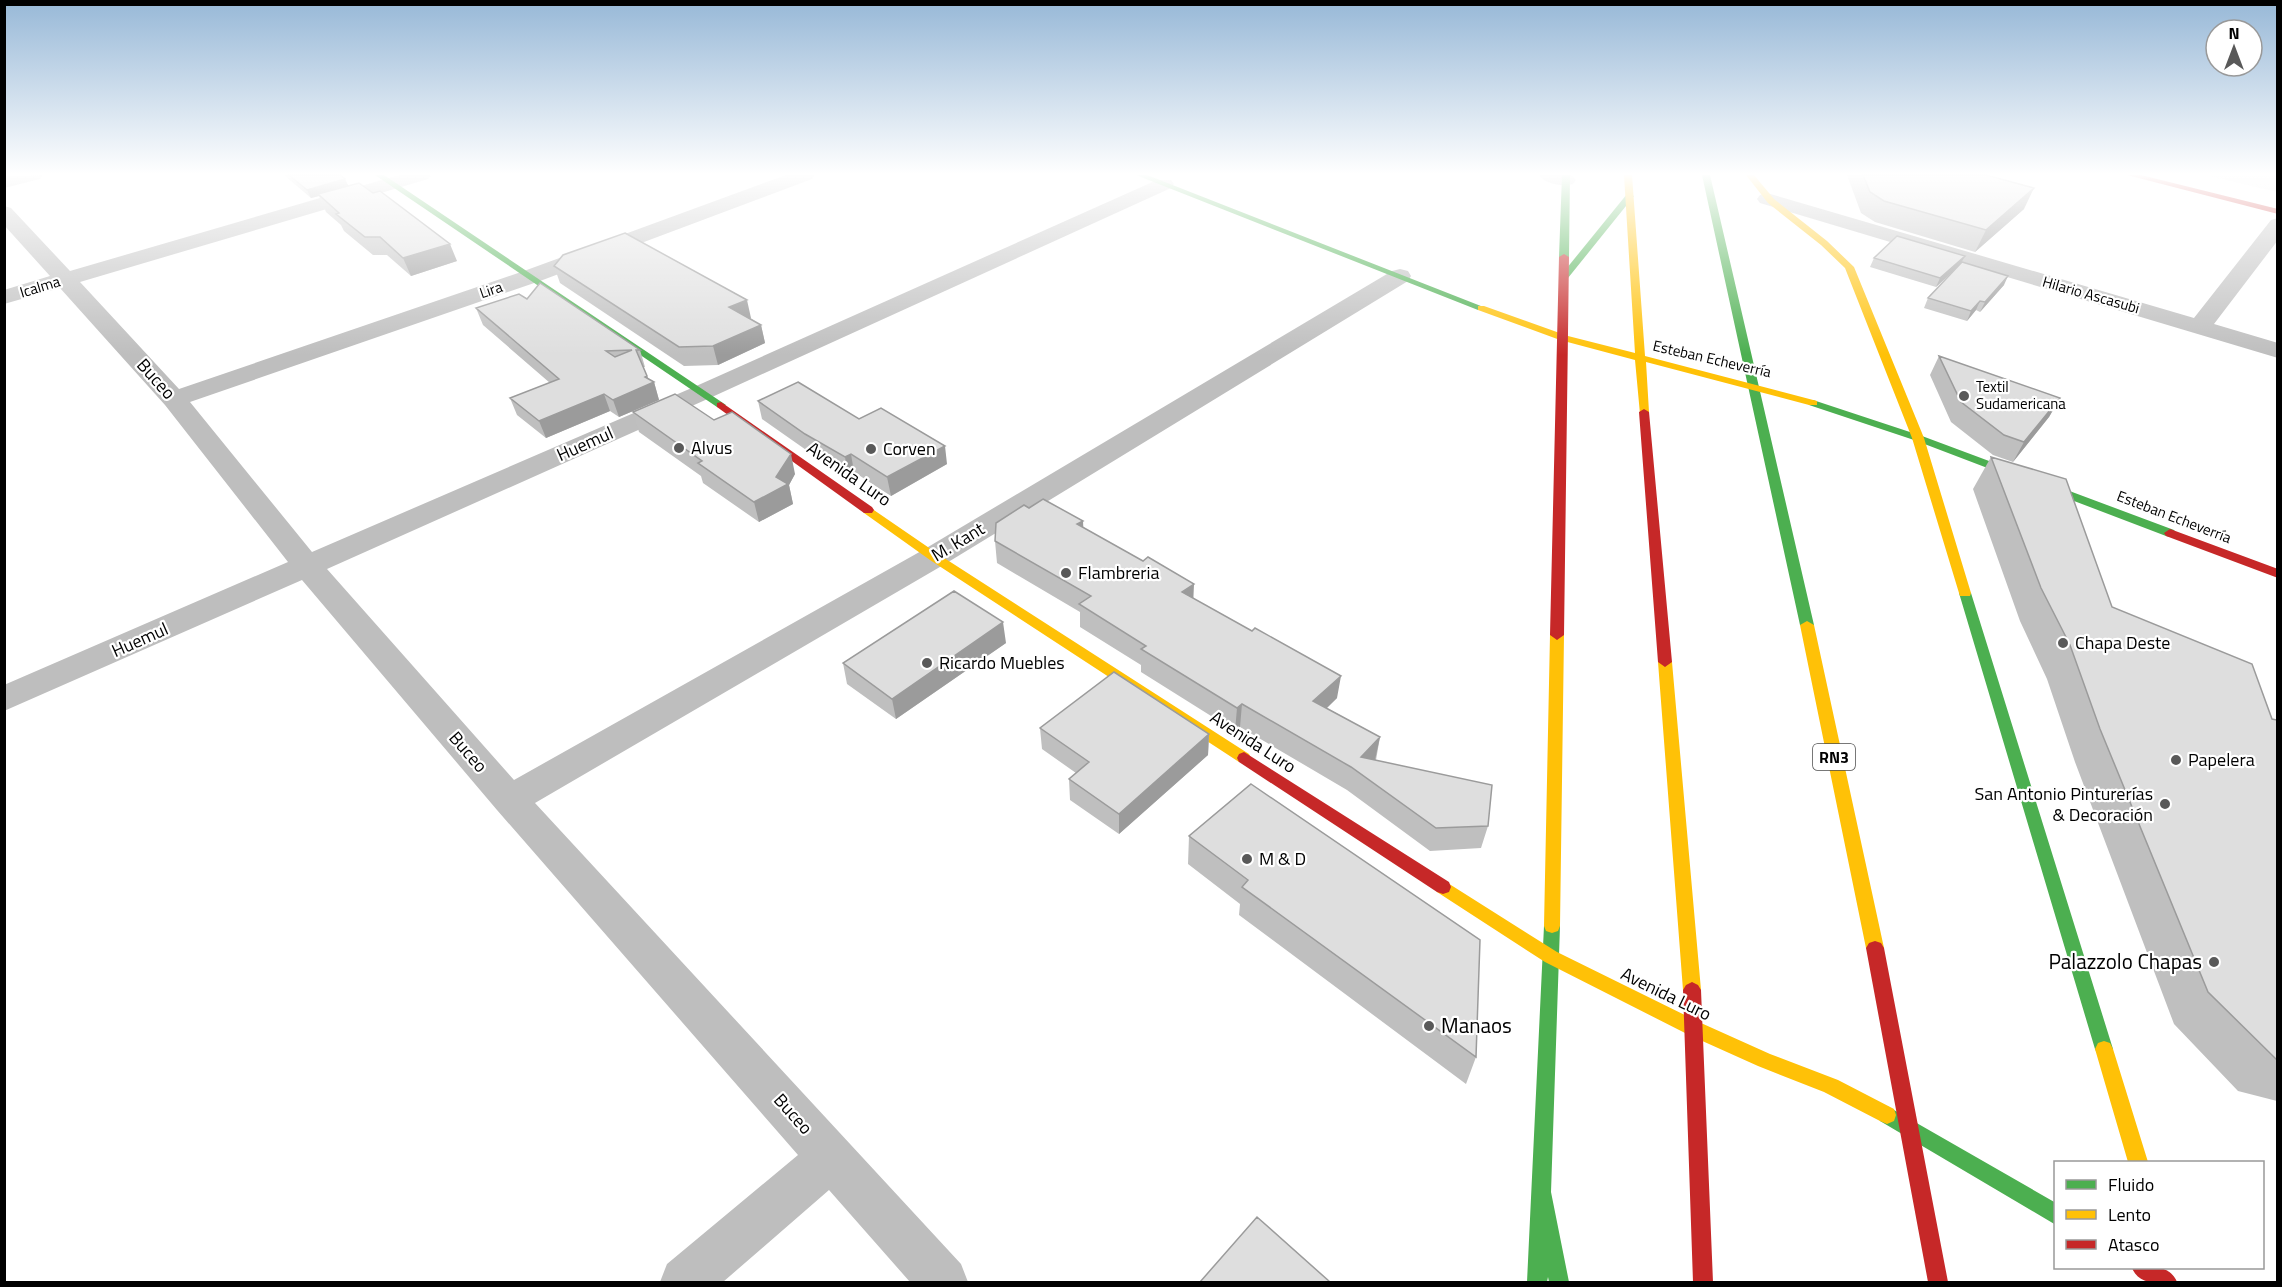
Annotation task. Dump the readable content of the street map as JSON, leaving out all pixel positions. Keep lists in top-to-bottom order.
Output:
{
  "streets": {
    "main road": ["Esteban Echeverría", "Avenida Luro", "RN3"],
    "street": [
      "Icalma",
      "Lira",
      "Hilario Ascasubi",
      "Buceo",
      "Huemul",
      "M. Kant"
    ]
  },
  "crossings": [
    ["Icalma", "Buceo"],
    ["Lira", "Buceo"],
    ["Lira", "Avenida Luro"],
    ["Esteban Echeverría", "M. Kant"],
    ["Esteban Echeverría", "RN3"],
    ["Buceo", "Huemul"],
    ["Buceo", "M. Kant"],
    ["Huemul", "Avenida Luro"],
    ["Avenida Luro", "M. Kant"],
    ["Avenida Luro", "RN3"]
  ],
  "places": [
    "Textil Sudamericana",
    "Alvus",
    "Corven",
    "Flambreria",
    "Chapa Deste",
    "Ricardo Muebles",
    "Papelera",
    "San Antonio Pinturerías & Decoración",
    "M & D",
    "Palazzolo Chapas",
    "Manaos"
  ],
  "legend": ["Fluido", "Lento", "Atasco"],
  "north": "top"
}
